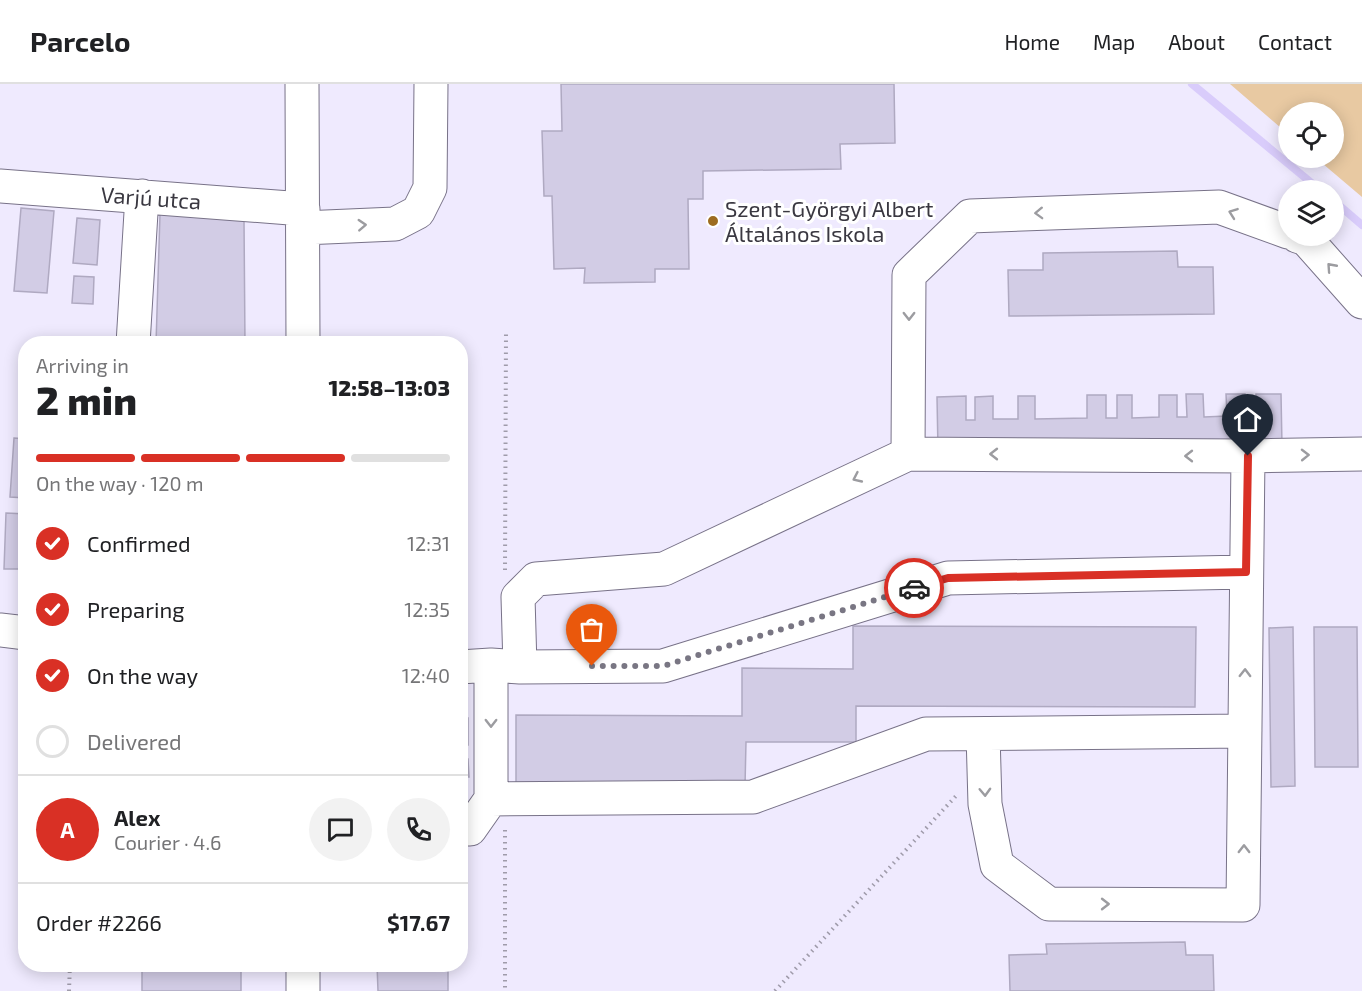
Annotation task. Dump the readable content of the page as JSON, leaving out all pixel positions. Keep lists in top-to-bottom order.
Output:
{
  "streets": {
    "street": ["Varjú utca"]
  },
  "places": ["Szent-Györgyi Albert Általános Iskola"],
  "page": {
    "header": "Parcelo",
    "nav": [
      "Home",
      "Map",
      "About",
      "Contact"
    ],
    "heading": ["2 min", "Arriving in", "12:58–13:03"],
    "panel": [
      "Alex",
      "Courier · 4.6",
      "Order #2266",
      "$17.67"
    ],
    "bar": "On the way · 120 m",
    "list": [
      ["Confirmed", "12:31"],
      ["Preparing", "12:35"],
      ["On the way", "12:40"],
      "Delivered"
    ],
    "round": "A"
  }
}
